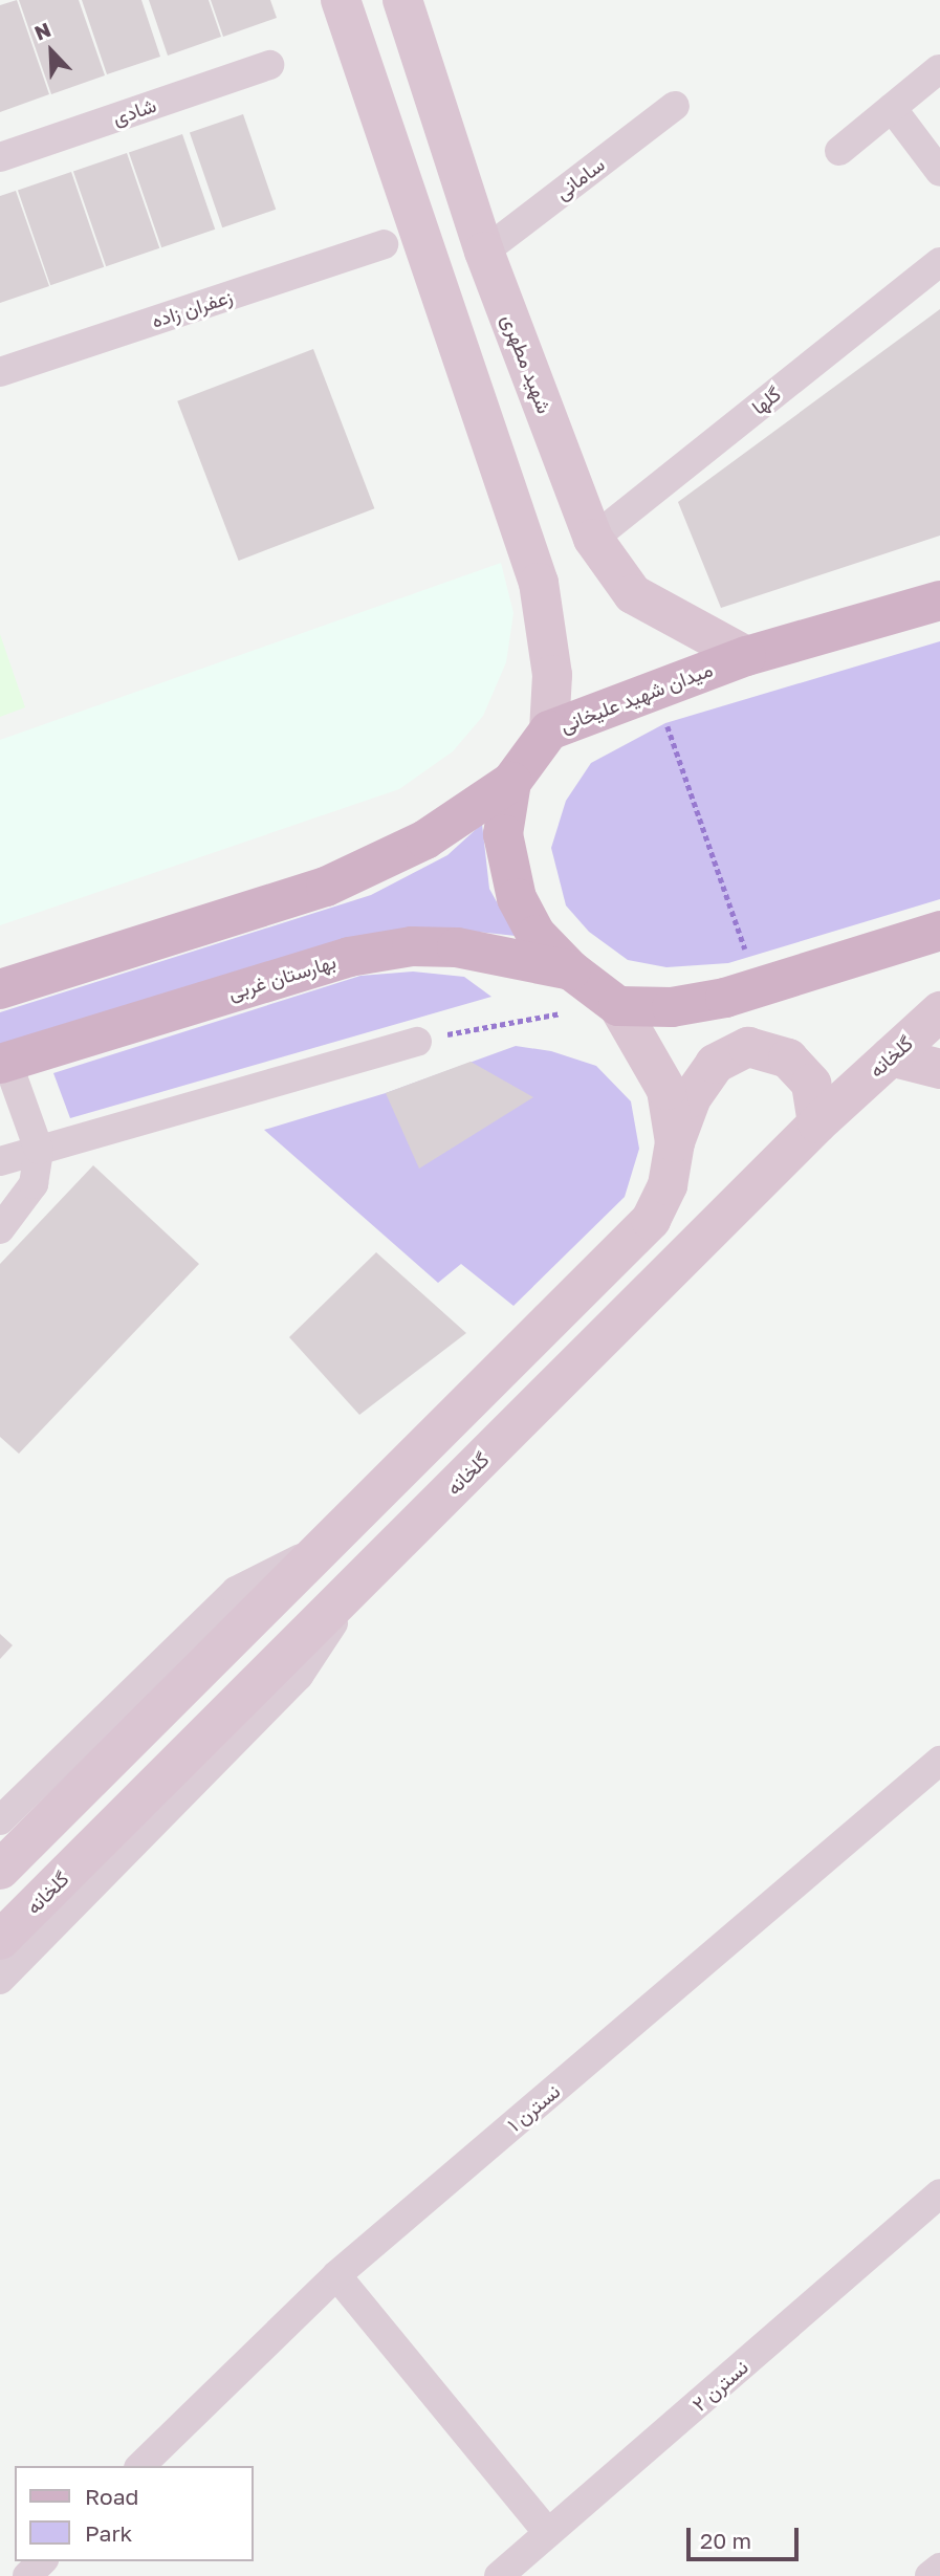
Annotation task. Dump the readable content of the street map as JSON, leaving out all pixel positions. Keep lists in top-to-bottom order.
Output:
{
  "streets": {
    "main road": [
      "شهید مطهری",
      "میدان شهید علیخانی",
      "بهارستان غربی",
      "گلخانه"
    ],
    "street": [
      "شادی",
      "سامانی",
      "زعفران زاده",
      "گلها",
      "نسترن ۱",
      "نسترن ۲"
    ]
  },
  "crossings": [
    ["سامانی", "شهید مطهری"],
    ["شهید مطهری", "گلها"],
    ["شهید مطهری", "میدان شهید علیخانی"],
    ["میدان شهید علیخانی", "بهارستان غربی"]
  ],
  "legend": ["Road", "Park"],
  "scale_bar": "20 m",
  "north": "top left"
}
